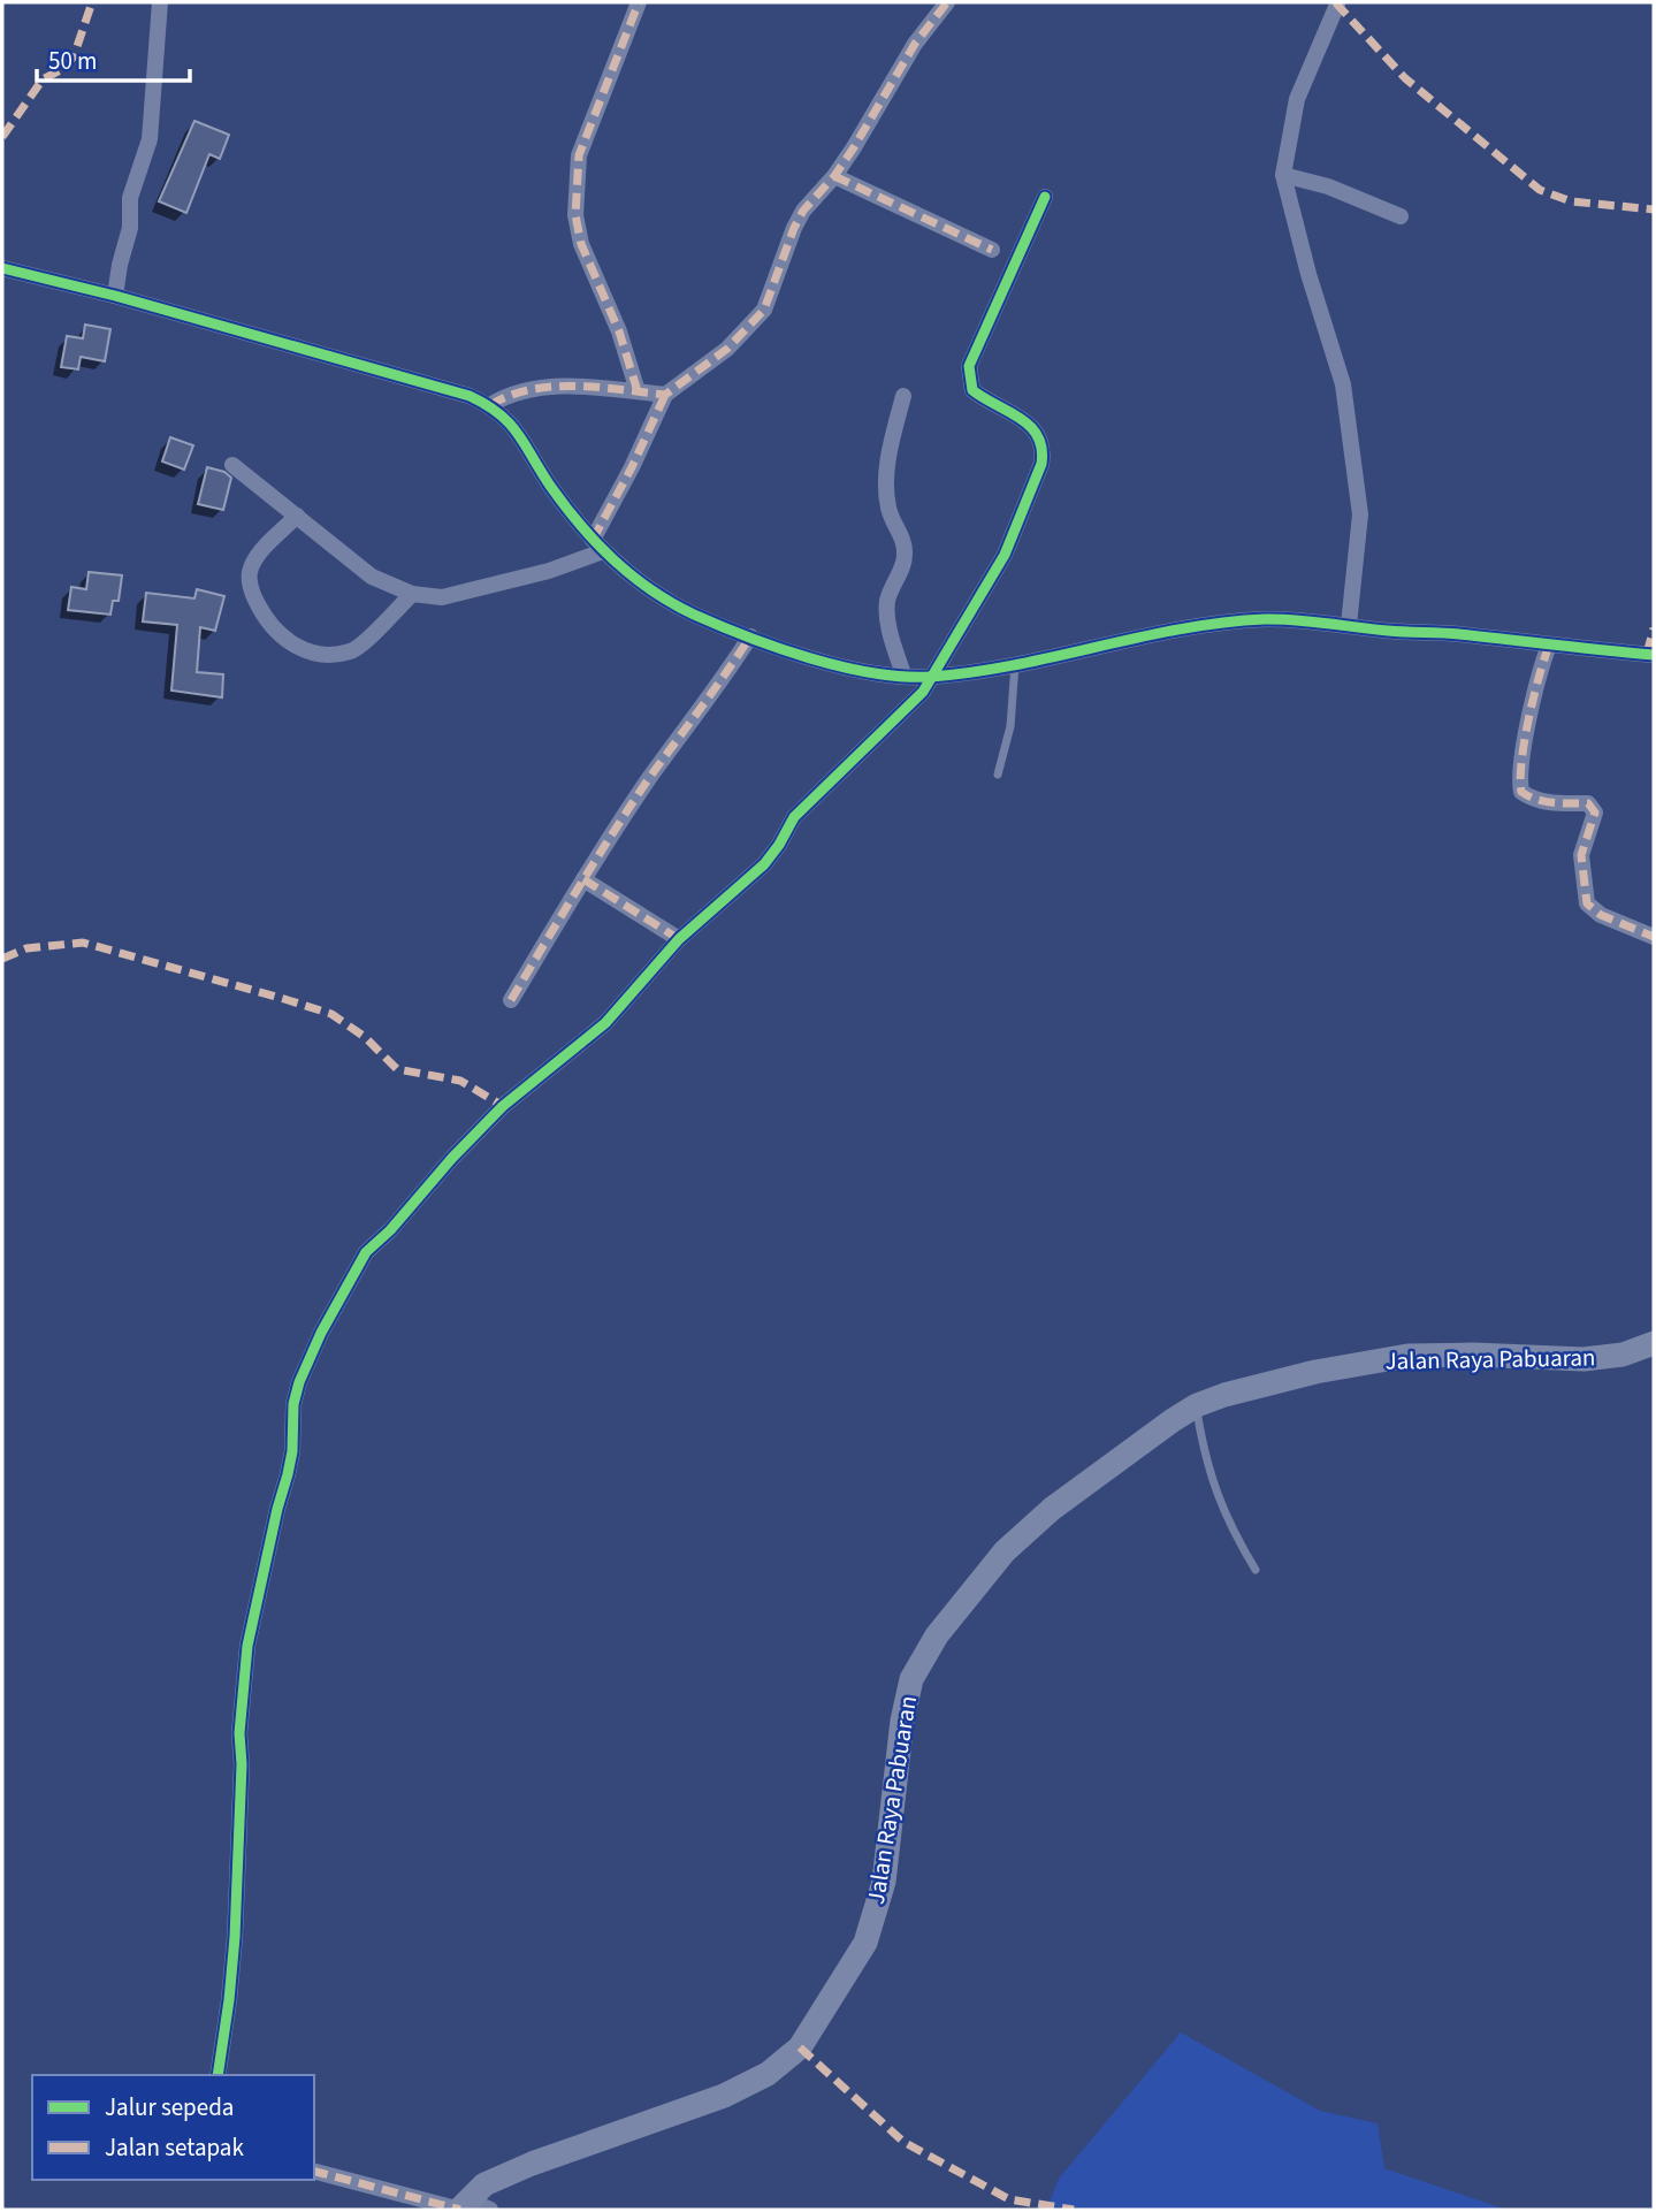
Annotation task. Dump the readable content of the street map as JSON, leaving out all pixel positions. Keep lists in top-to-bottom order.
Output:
{
  "streets": {
    "street": ["Jalan Raya Pabuaran"]
  },
  "legend": ["Jalur sepeda", "Jalan setapak"],
  "scale_bar": "50 m"
}
